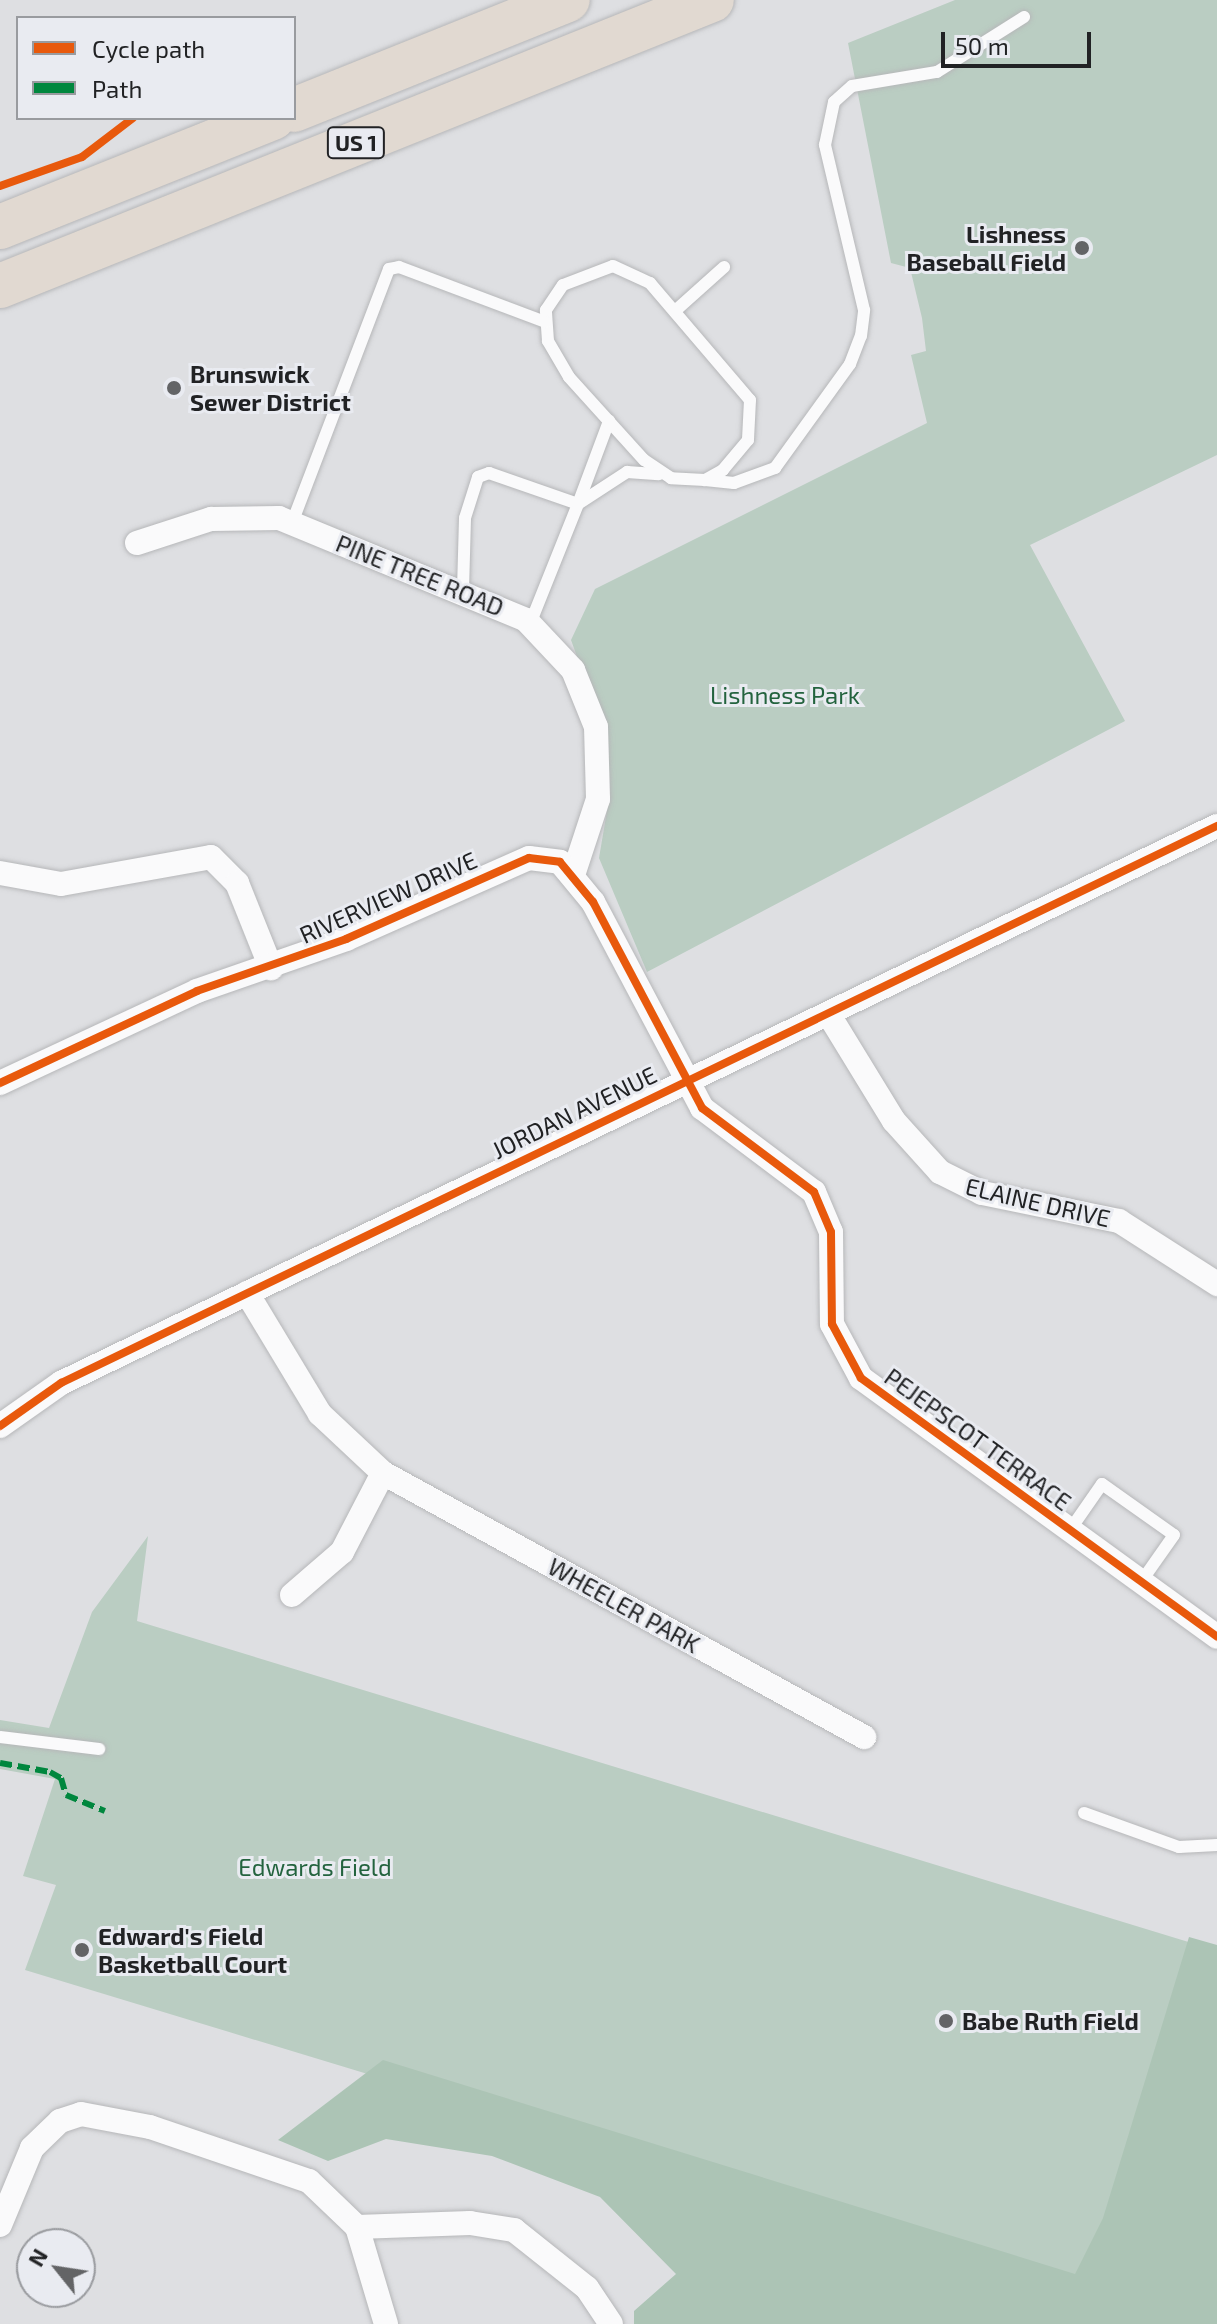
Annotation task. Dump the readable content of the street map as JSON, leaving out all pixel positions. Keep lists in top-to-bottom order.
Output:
{
  "streets": {
    "highway": ["US 1"],
    "street": [
      "PINE TREE ROAD",
      "RIVERVIEW DRIVE",
      "JORDAN AVENUE",
      "ELAINE DRIVE",
      "PEJEPSCOT TERRACE",
      "WHEELER PARK"
    ]
  },
  "crossings": [
    ["PINE TREE ROAD", "RIVERVIEW DRIVE"],
    ["JORDAN AVENUE", "ELAINE DRIVE"],
    ["JORDAN AVENUE", "PEJEPSCOT TERRACE"],
    ["JORDAN AVENUE", "WHEELER PARK"]
  ],
  "parks": ["Lishness Park", "Edwards Field"],
  "places": [
    "Lishness Baseball Field",
    "Brunswick Sewer District",
    "Edward's Field Basketball Court",
    "Babe Ruth Field"
  ],
  "legend": ["Cycle path", "Path"],
  "scale_bar": "50 m",
  "north": "top left"
}
